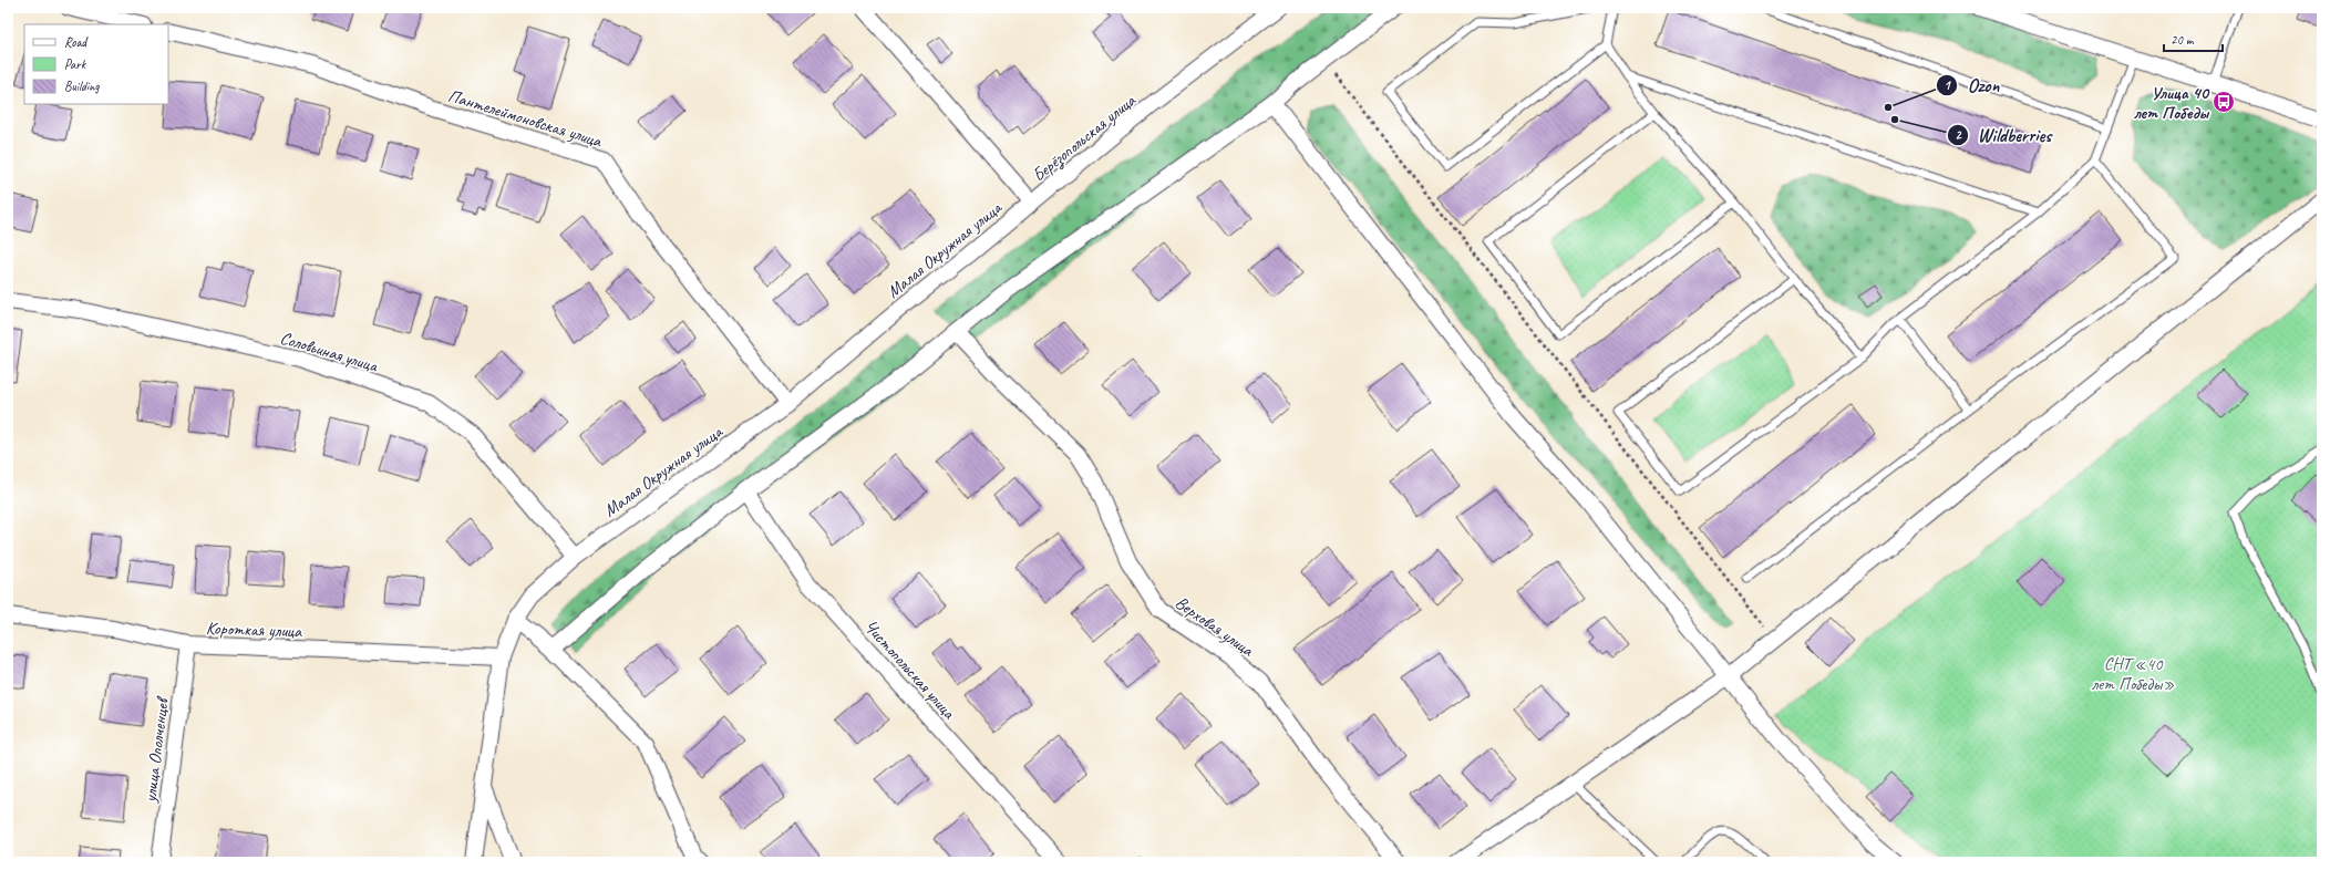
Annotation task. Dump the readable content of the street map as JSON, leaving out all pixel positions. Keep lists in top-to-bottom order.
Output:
{
  "streets": {
    "street": [
      "Пантелеймоновская улица",
      "Берёзопольская улица",
      "Малая Окружная улица",
      "Соловьиная улица",
      "Верховая улица",
      "Короткая улица",
      "Чистопольская улица",
      "улица Ополченцев"
    ]
  },
  "crossings": [
    ["Пантелеймоновская улица", "Малая Окружная улица"],
    ["Берёзопольская улица", "Малая Окружная улица"],
    ["Малая Окружная улица", "Соловьиная улица"],
    ["Малая Окружная улица", "Короткая улица"],
    ["Короткая улица", "улица Ополченцев"]
  ],
  "parks": ["СНТ «40 лет Победы»"],
  "places": {
    "bus stop": ["Улица 40 лет Победы"],
    "other": ["Ozon", "Wildberries"]
  },
  "legend": ["Road", "Park", "Building"],
  "scale_bar": "20 m"
}
